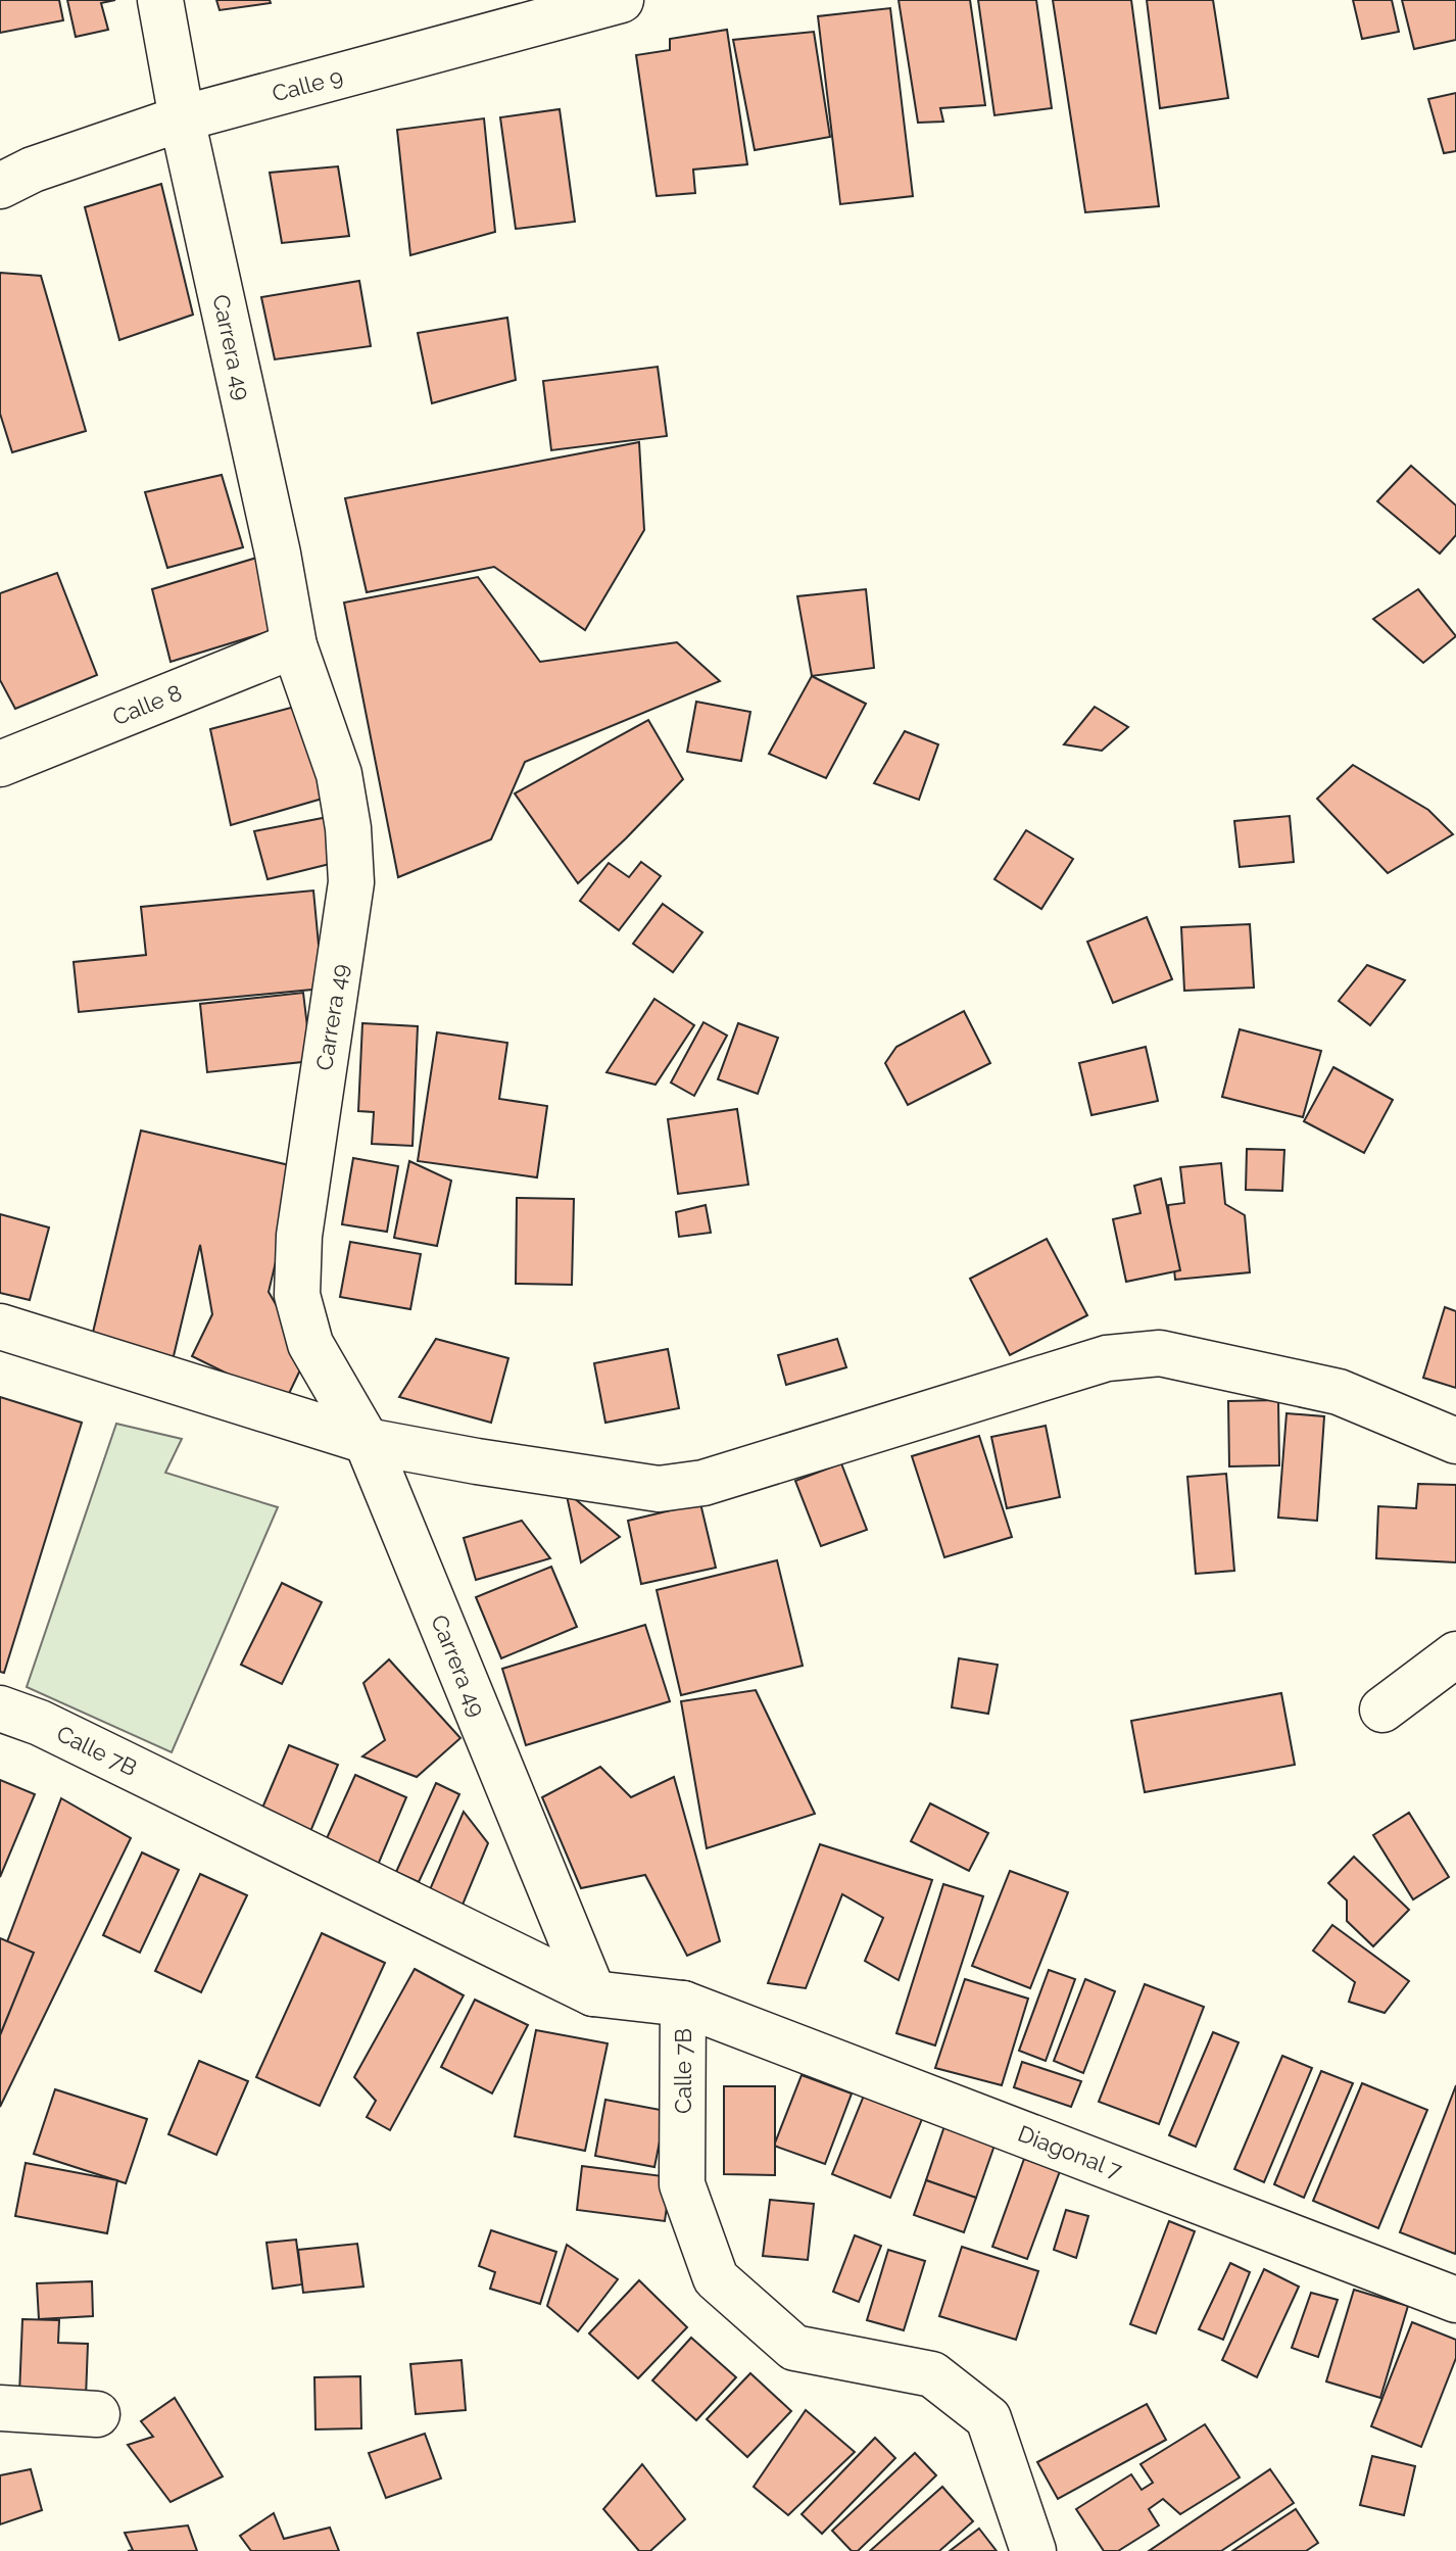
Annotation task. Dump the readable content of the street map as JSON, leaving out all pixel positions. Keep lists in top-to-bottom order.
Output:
{
  "streets": {
    "street": [
      "Calle 9",
      "Carrera 49",
      "Calle 8",
      "Calle 7B",
      "Diagonal 7"
    ]
  },
  "crossings": [
    ["Calle 9", "Carrera 49"],
    ["Carrera 49", "Calle 8"],
    ["Carrera 49", "Calle 7B"],
    ["Calle 7B", "Diagonal 7"]
  ]
}
